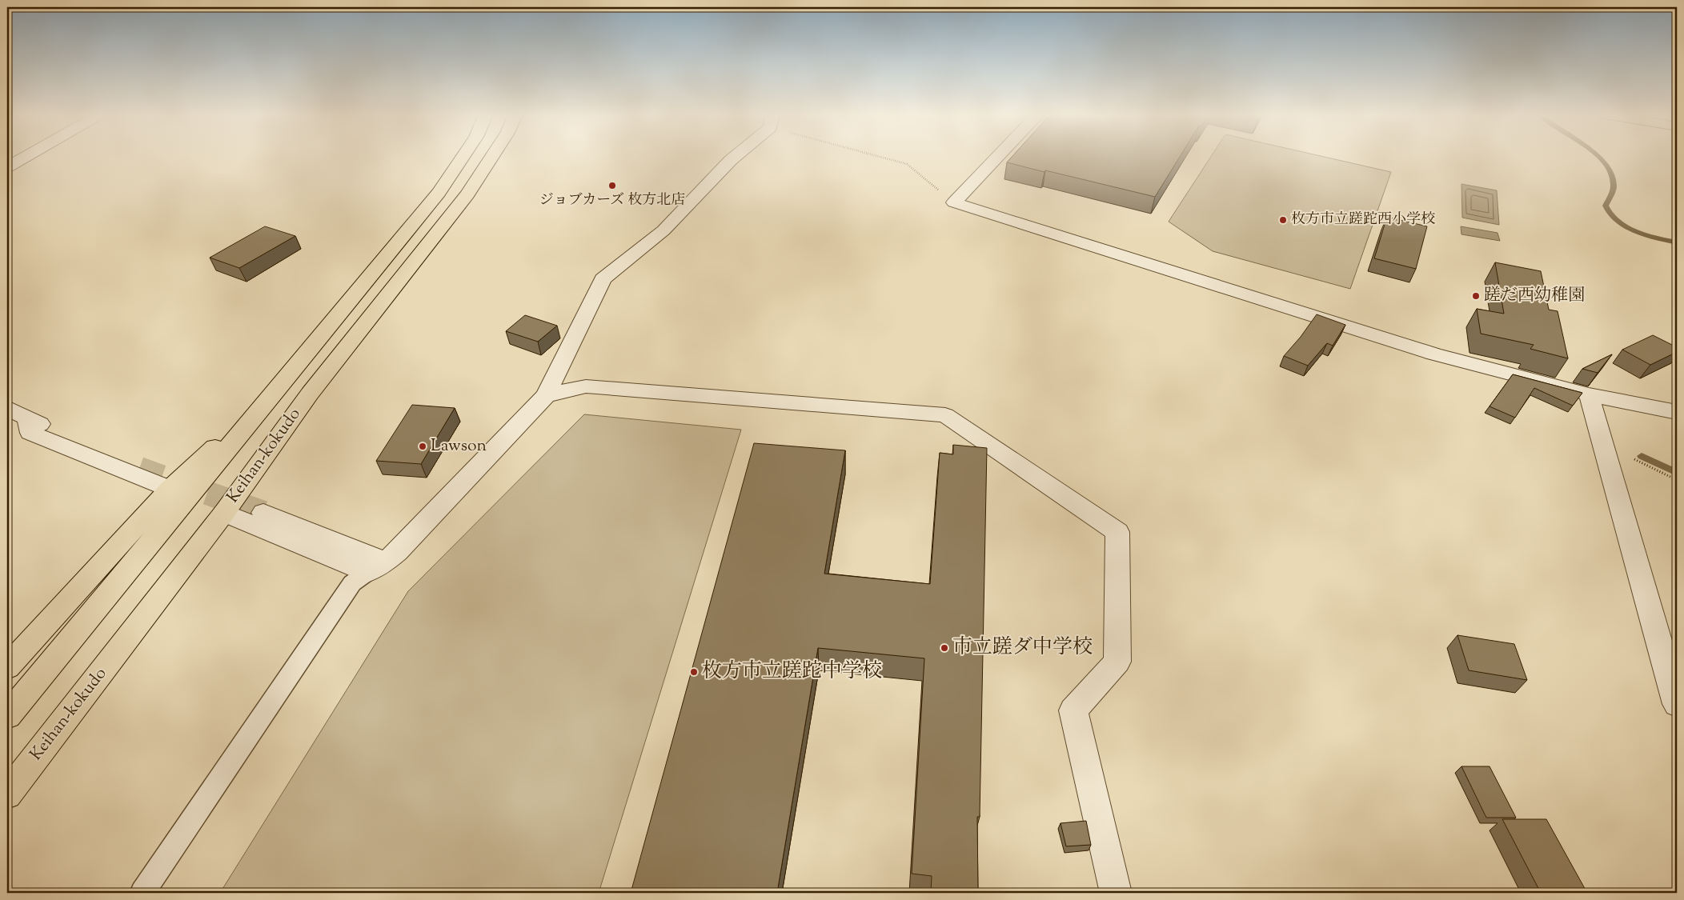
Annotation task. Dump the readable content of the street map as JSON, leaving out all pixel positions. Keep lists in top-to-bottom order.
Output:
{
  "streets": {
    "main road": ["Keihan-kokudo"]
  },
  "places": [
    "ジョブカーズ 枚方北店",
    "枚方市立蹉跎西小学校",
    "蹉だ西幼稚園",
    "Lawson",
    "市立蹉ダ中学校",
    "枚方市立蹉跎中学校"
  ]
}
